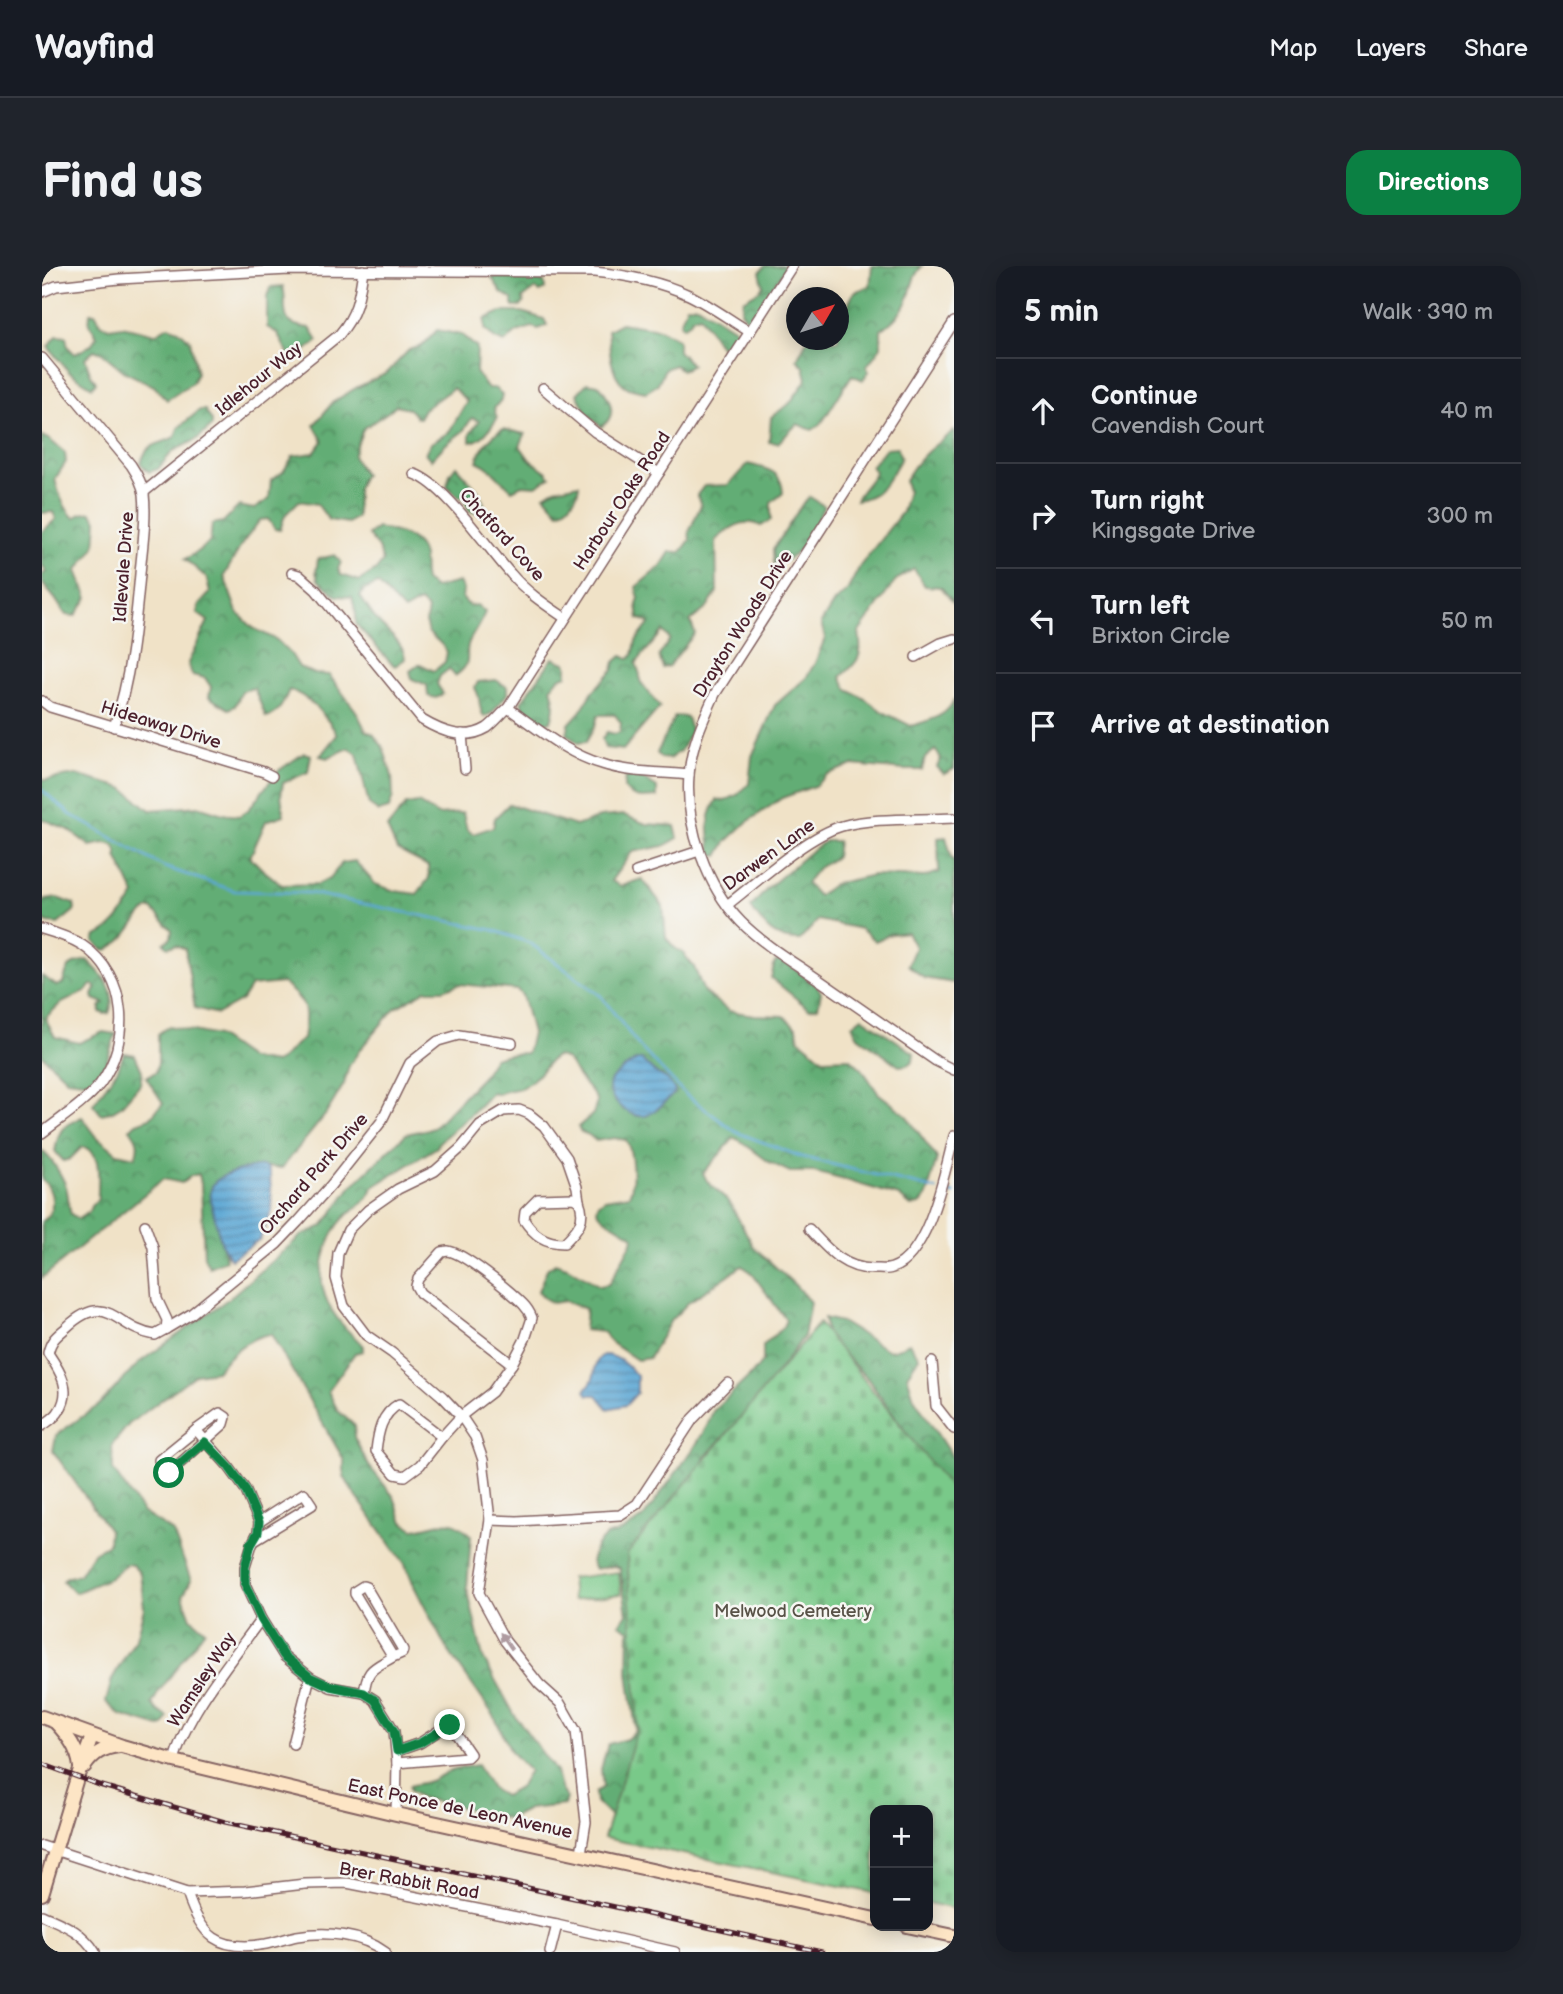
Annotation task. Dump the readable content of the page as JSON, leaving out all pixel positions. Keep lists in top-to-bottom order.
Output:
{
  "streets": {
    "main road": ["East Ponce de Leon Avenue"],
    "street": [
      "Idlehour Way",
      "Harbour Oaks Road",
      "Chatford Cove",
      "Idlevale Drive",
      "Drayton Woods Drive",
      "Hideaway Drive",
      "Darwen Lane",
      "Orchard Park Drive",
      "Wamsley Way",
      "Brer Rabbit Road"
    ]
  },
  "crossings": [
    ["Idlehour Way", "Idlevale Drive"],
    ["Harbour Oaks Road", "Chatford Cove"],
    ["Idlevale Drive", "Hideaway Drive"],
    ["Drayton Woods Drive", "Darwen Lane"],
    ["Wamsley Way", "East Ponce de Leon Avenue"]
  ],
  "parks": ["Melwood Cemetery"],
  "north": "top right",
  "page": {
    "header": "Wayfind",
    "nav": ["Map", "Layers", "Share"],
    "buttons": "Directions",
    "title": "Find us",
    "heading": ["5 min", "Walk · 390 m"],
    "list": [
      ["Continue", "Cavendish Court", "40 m"],
      ["Turn right", "Kingsgate Drive", "300 m"],
      ["Turn left", "Brixton Circle", "50 m"],
      "Arrive at destination"
    ],
    "map_buttons": ["+", "−"]
  }
}
